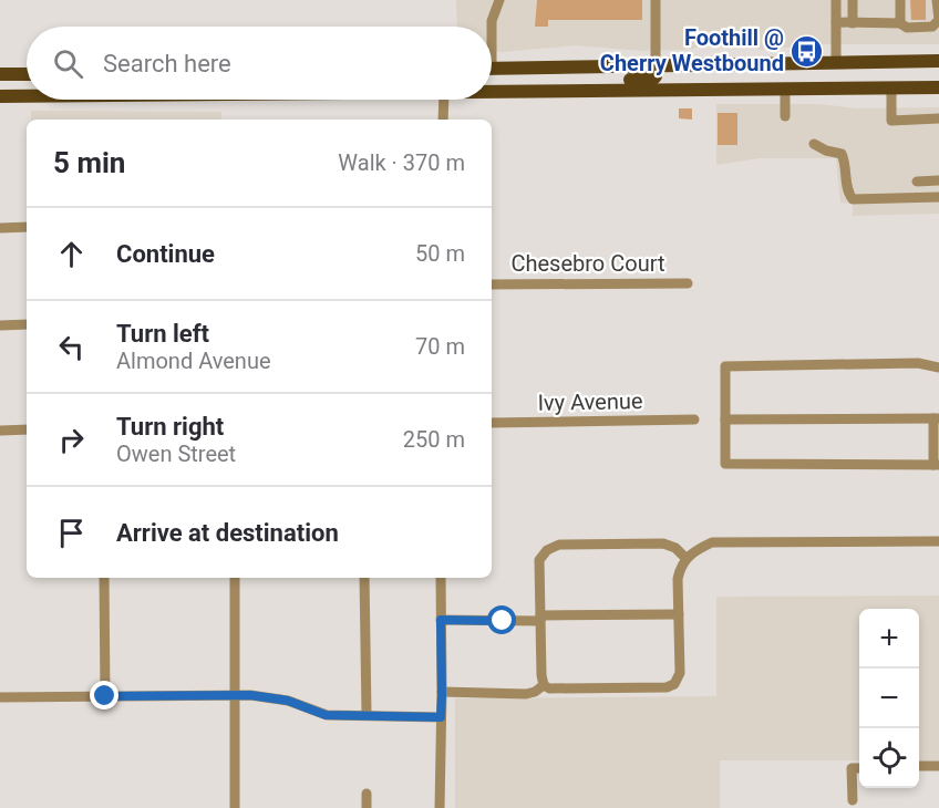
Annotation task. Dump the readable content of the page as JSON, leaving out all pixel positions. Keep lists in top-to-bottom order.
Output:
{
  "streets": {
    "street": ["Chesebro Court", "Ivy Avenue"]
  },
  "places": {
    "bus stop": ["Foothill @ Cherry Westbound"]
  },
  "page": {
    "search": "Search here",
    "heading": ["5 min", "Walk · 370 m"],
    "list": [
      ["Continue", "50 m"],
      ["Turn left", "Almond Avenue", "70 m"],
      ["Turn right", "Owen Street", "250 m"],
      "Arrive at destination"
    ],
    "map_buttons": ["+", "−"]
  }
}
